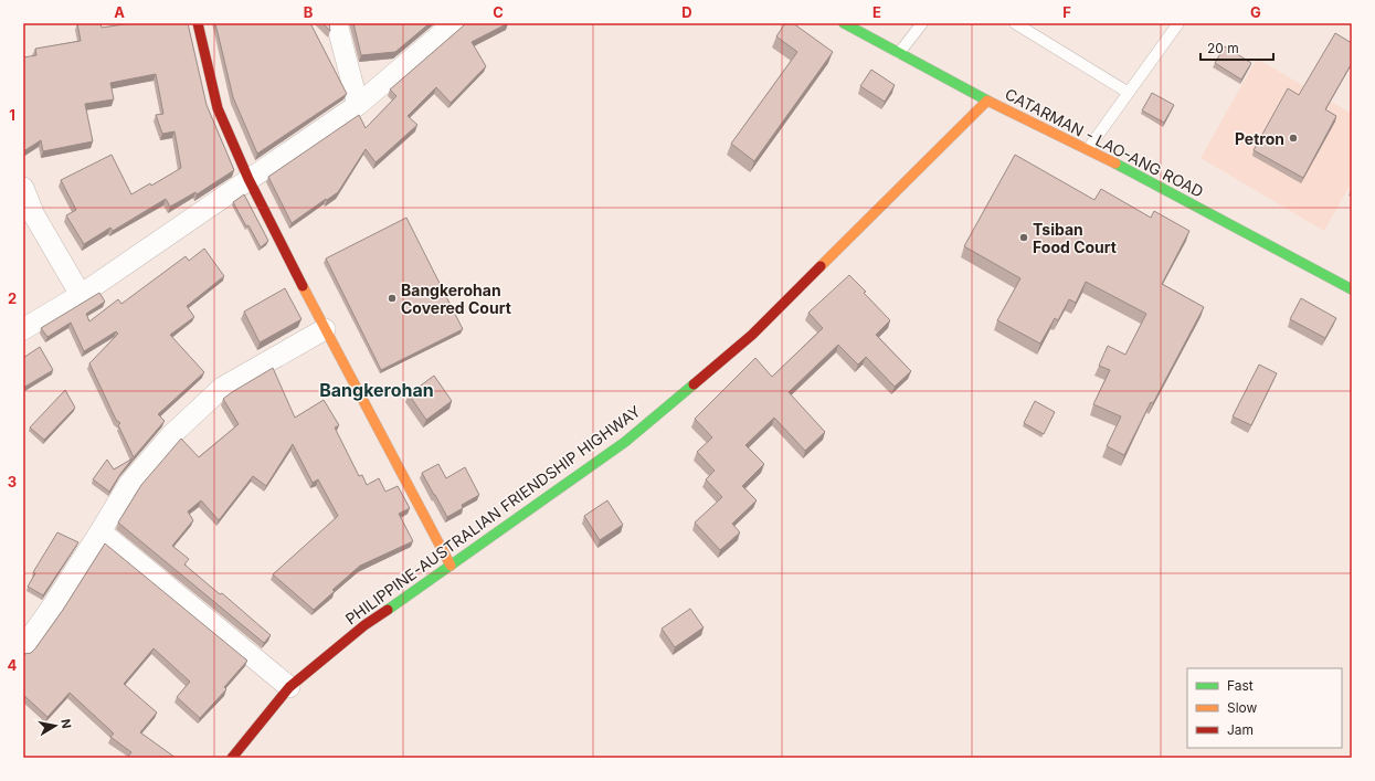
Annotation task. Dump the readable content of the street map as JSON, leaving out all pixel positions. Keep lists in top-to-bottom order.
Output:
{
  "streets": {
    "main road": ["CATARMAN - LAO-ANG ROAD", "PHILIPPINE-AUSTRALIAN FRIENDSHIP HIGHWAY"]
  },
  "crossings": [
    ["CATARMAN - LAO-ANG ROAD", "PHILIPPINE-AUSTRALIAN FRIENDSHIP HIGHWAY"]
  ],
  "districts": ["Bangkerohan"],
  "places": ["Petron", "Tsiban Food Court", "Bangkerohan Covered Court"],
  "legend": ["Fast", "Slow", "Jam"],
  "scale_bar": "20 m",
  "north": "right",
  "grid": {
    "columns": [
      "A",
      "B",
      "C",
      "D",
      "E",
      "F",
      "G"
    ],
    "rows": [
      "1",
      "2",
      "3",
      "4"
    ]
  }
}
